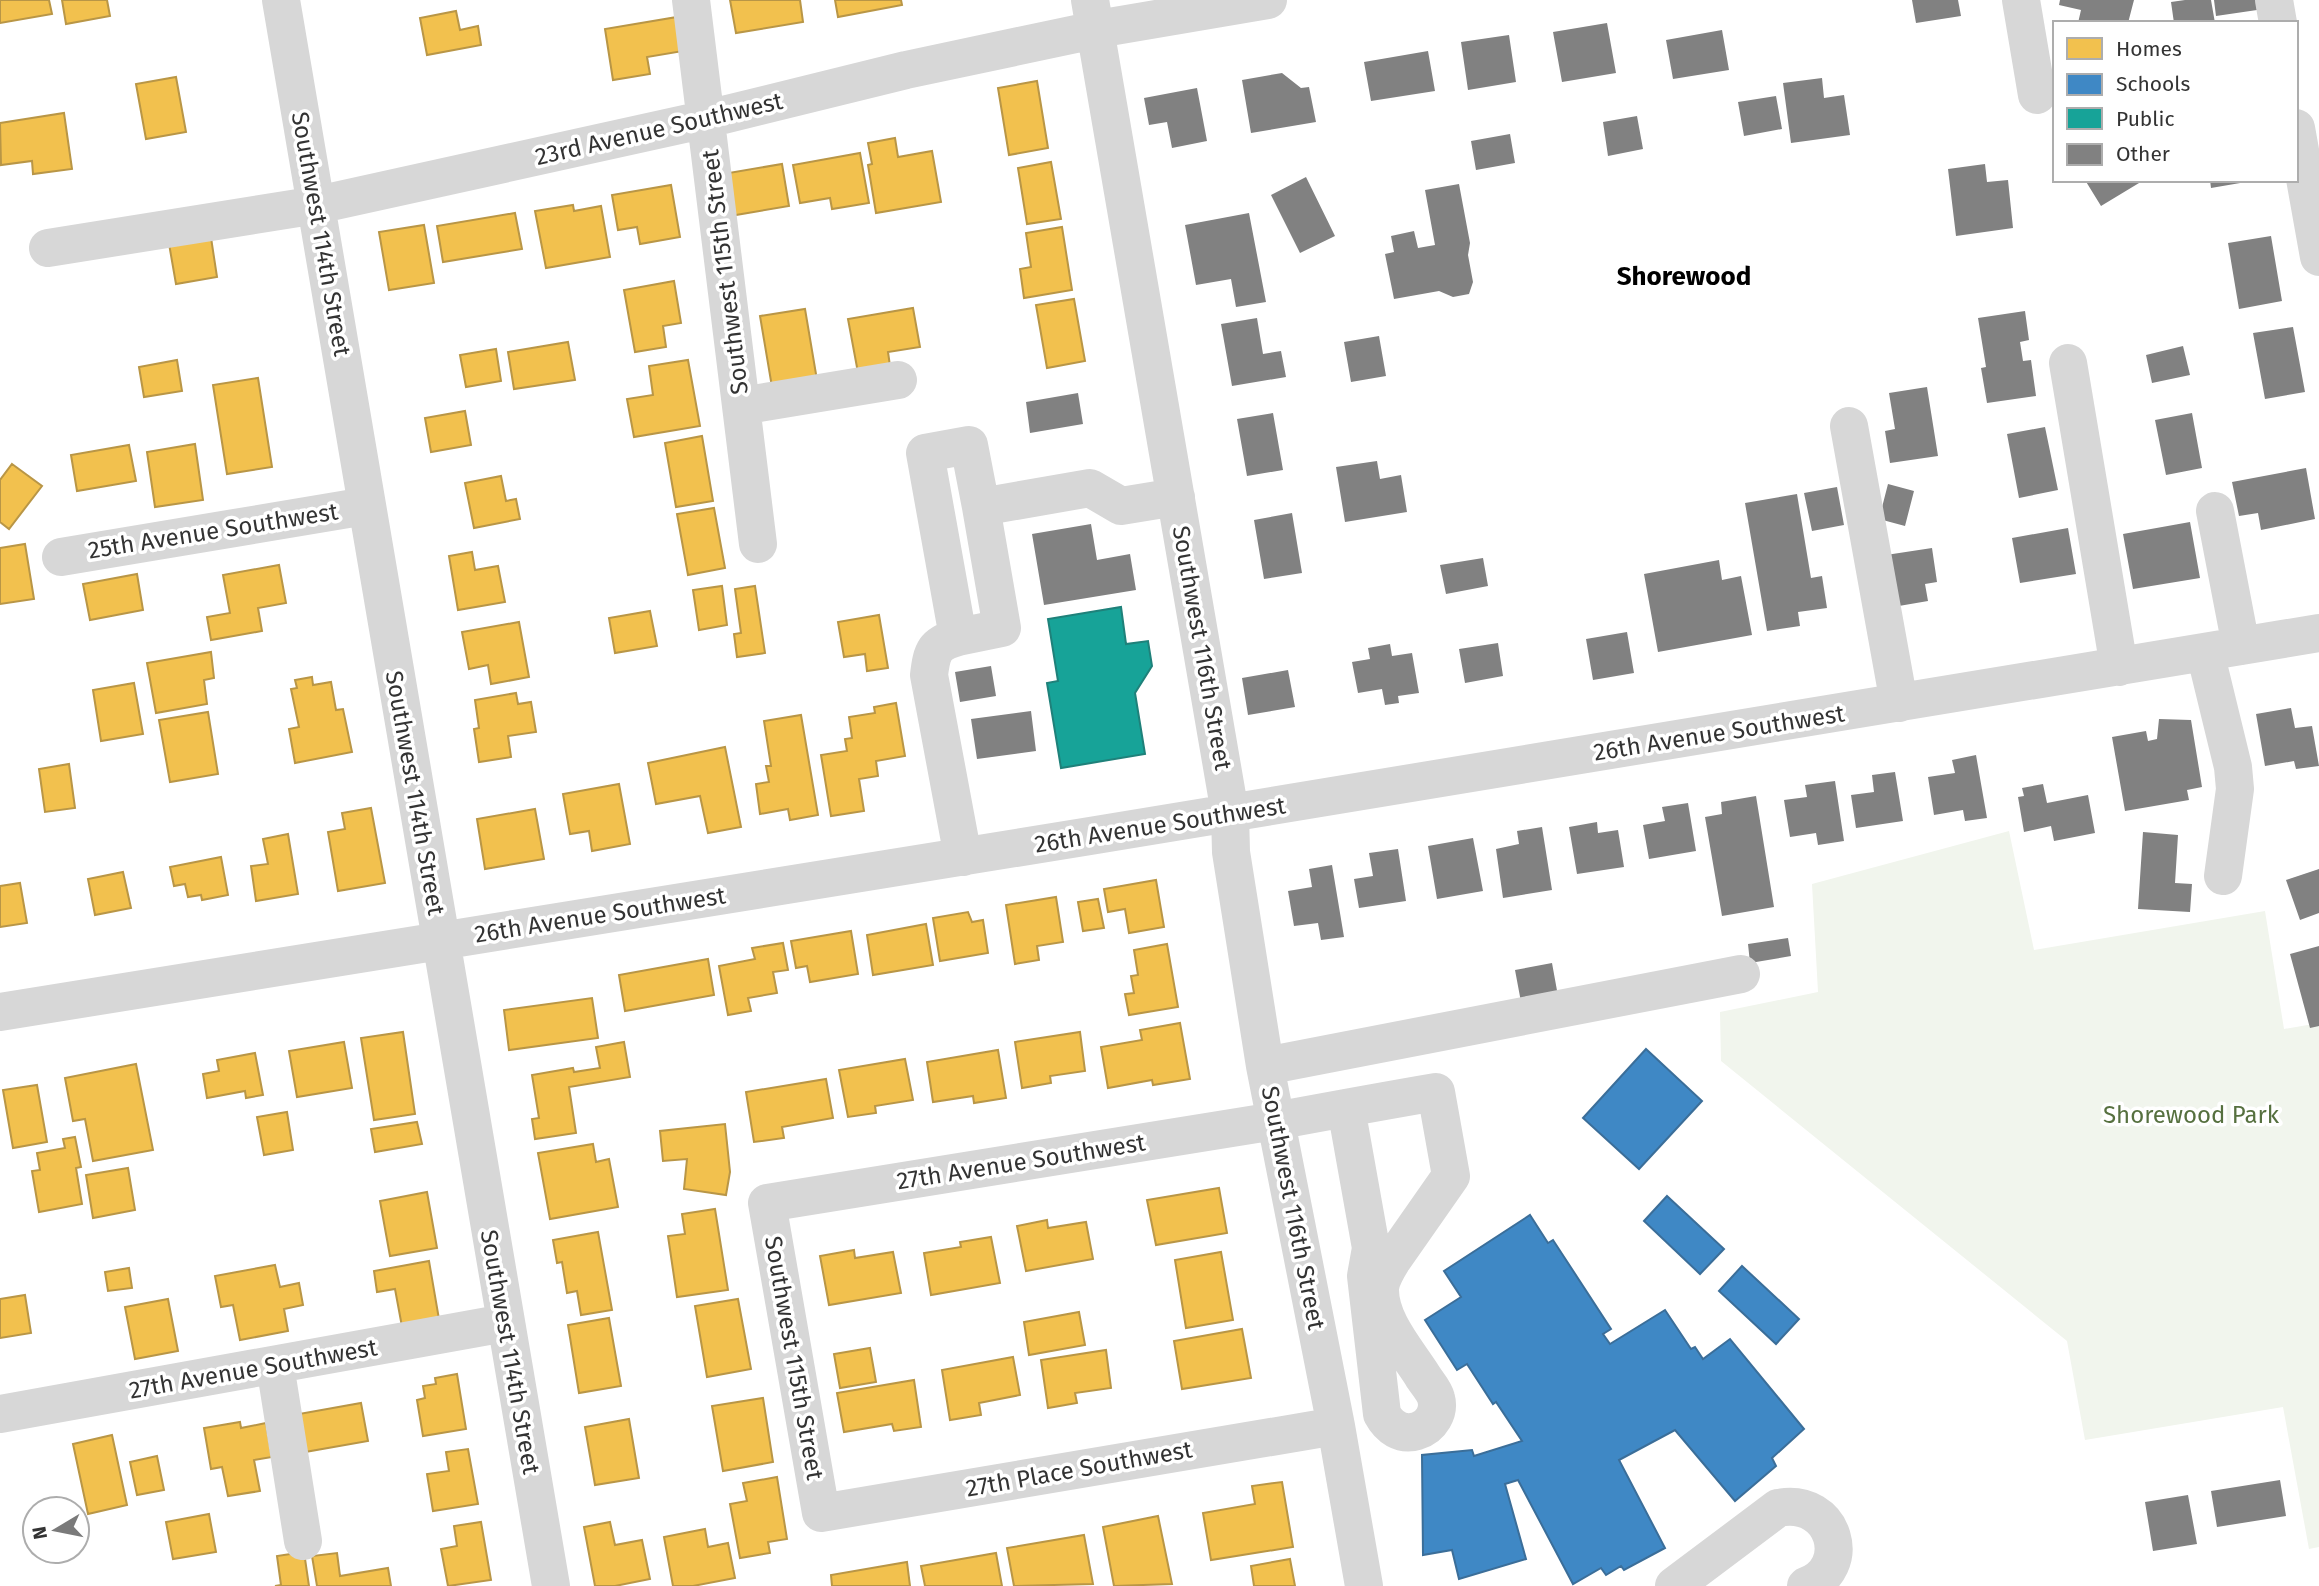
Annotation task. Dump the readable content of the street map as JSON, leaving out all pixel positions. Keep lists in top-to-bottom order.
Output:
{
  "streets": {
    "street": [
      "23rd Avenue Southwest",
      "Southwest 114th Street",
      "Southwest 115th Street",
      "25th Avenue Southwest",
      "Southwest 116th Street",
      "26th Avenue Southwest",
      "27th Avenue Southwest",
      "27th Place Southwest"
    ]
  },
  "crossings": [
    ["23rd Avenue Southwest", "Southwest 114th Street"],
    ["23rd Avenue Southwest", "Southwest 115th Street"],
    ["23rd Avenue Southwest", "Southwest 116th Street"],
    ["Southwest 114th Street", "25th Avenue Southwest"],
    ["Southwest 114th Street", "26th Avenue Southwest"],
    ["Southwest 114th Street", "27th Avenue Southwest"],
    ["Southwest 115th Street", "27th Avenue Southwest"],
    ["Southwest 115th Street", "27th Place Southwest"],
    ["Southwest 116th Street", "26th Avenue Southwest"],
    ["Southwest 116th Street", "27th Avenue Southwest"],
    ["Southwest 116th Street", "27th Place Southwest"]
  ],
  "districts": ["Shorewood"],
  "parks": ["Shorewood Park"],
  "legend": [
    "Homes",
    "Schools",
    "Public",
    "Other"
  ],
  "north": "left"
}
